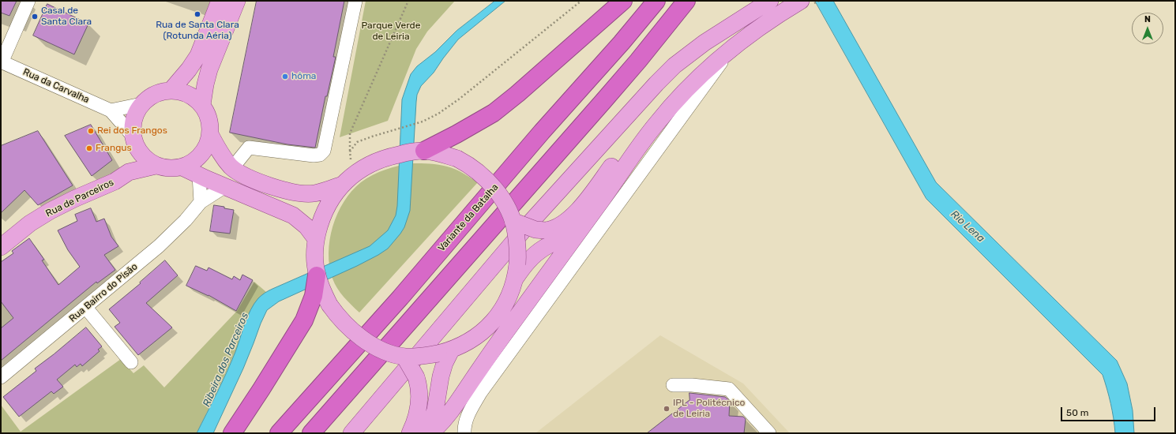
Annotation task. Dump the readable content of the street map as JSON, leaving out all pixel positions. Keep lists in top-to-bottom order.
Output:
{
  "streets": {
    "highway": ["Variante da Batalha"],
    "main road": ["Rua de Parceiros"],
    "street": ["Rua da Carvalha", "Rua Bairro do Pisão"]
  },
  "crossings": [
    ["Rua da Carvalha", "Rua de Parceiros"]
  ],
  "water": ["Rio Lena", "Ribeira dos Parceiros"],
  "parks": ["Parque Verde de Leiria"],
  "places": [
    "Rua de Santa Clara (Rotunda Aéria)",
    "Casal de Santa Clara",
    "hôma",
    "Rei dos Frangos",
    "Frangus",
    "IPL - Politécnico de Leiria"
  ],
  "scale_bar": "50 m",
  "north": "top"
}
